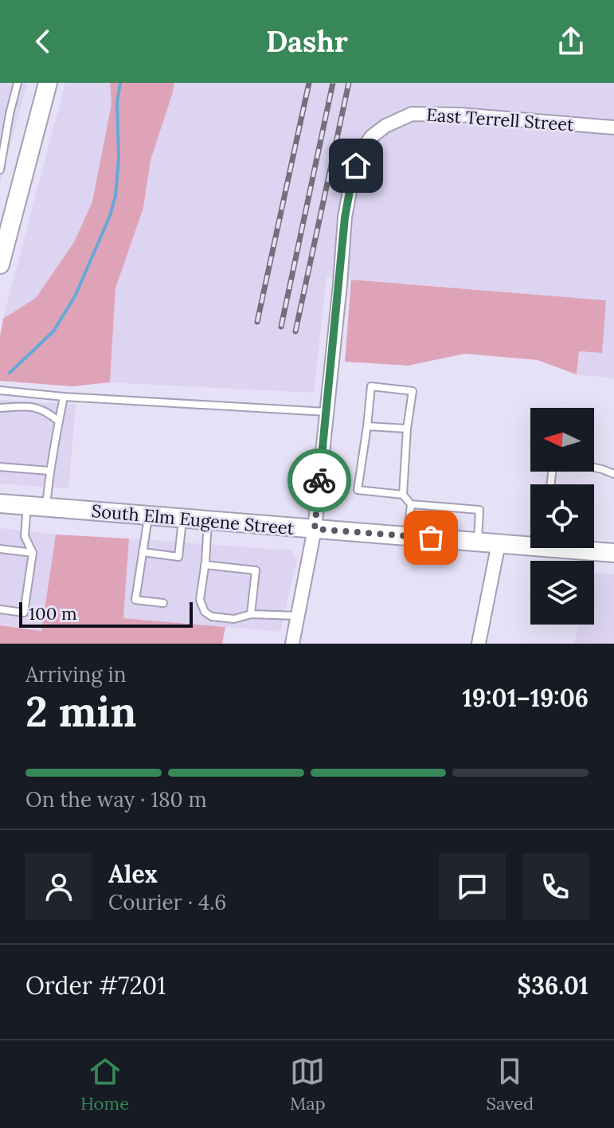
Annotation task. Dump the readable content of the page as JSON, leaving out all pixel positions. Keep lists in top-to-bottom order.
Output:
{
  "streets": {
    "main road": ["South Elm Eugene Street"],
    "street": ["East Terrell Street"]
  },
  "crossings": [
    ["East Terrell Street", "South Elm Eugene Street"]
  ],
  "scale_bar": "100 m",
  "north": "left",
  "page": {
    "header": "Dashr",
    "scale": "100 m",
    "heading": ["2 min", "Arriving in", "19:01–19:06"],
    "panel": [
      "Alex",
      "Courier · 4.6",
      "Order #7201",
      "$36.01"
    ],
    "bar": "On the way · 180 m",
    "tabs": ["Home", "Map", "Saved"]
  }
}
